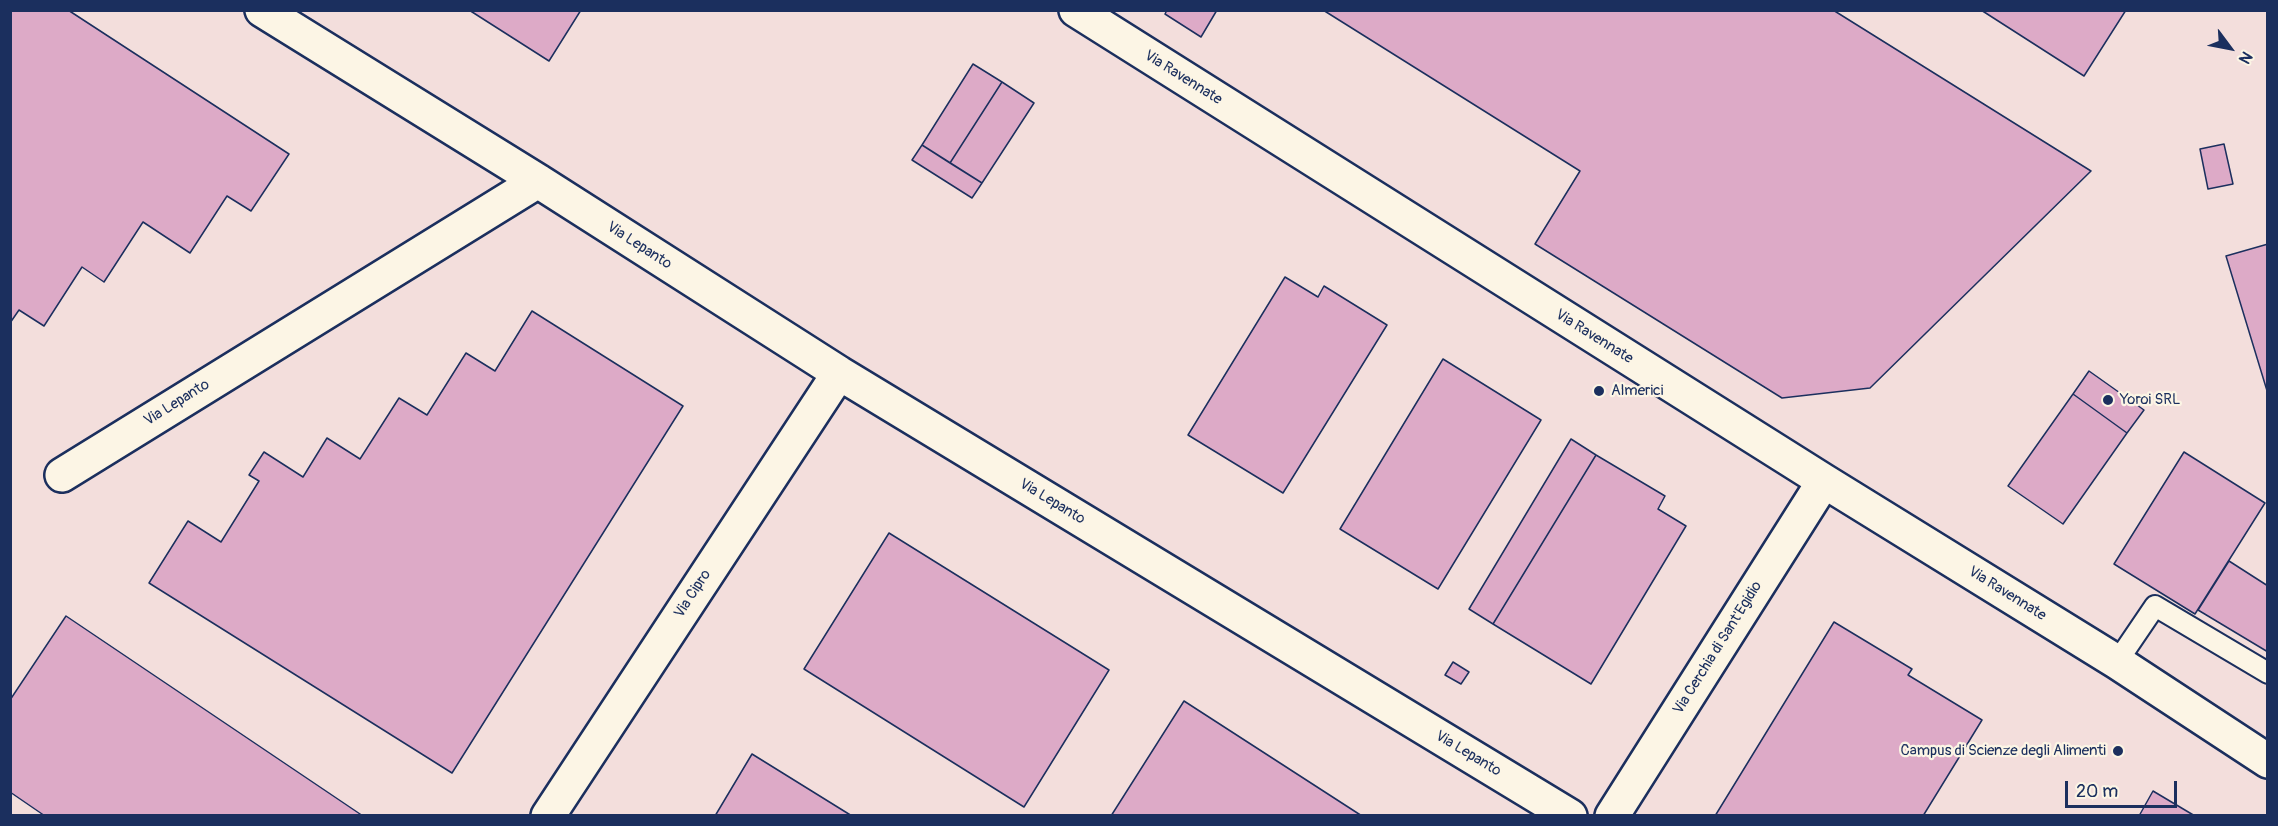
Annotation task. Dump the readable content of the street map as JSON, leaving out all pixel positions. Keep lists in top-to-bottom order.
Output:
{
  "streets": {
    "street": [
      "Via Ravennate",
      "Via Lepanto",
      "Via Cipro",
      "Via Cerchia di Sant'Egidio"
    ]
  },
  "crossings": [
    ["Via Ravennate", "Via Cerchia di Sant'Egidio"],
    ["Via Lepanto", "Via Cipro"]
  ],
  "places": ["Almerici", "Yoroi SRL", "Campus di Scienze degli Alimenti"],
  "scale_bar": "20 m",
  "north": "bottom right"
}
